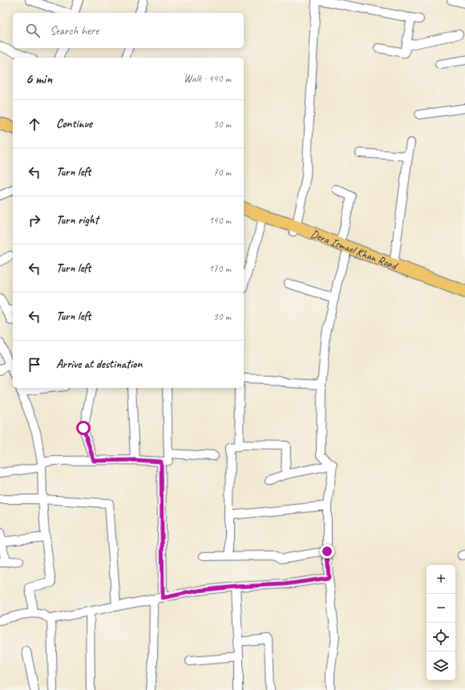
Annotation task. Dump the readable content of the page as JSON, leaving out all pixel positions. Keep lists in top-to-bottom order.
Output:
{
  "streets": {
    "highway": ["Dera Ismael Khan Road"]
  },
  "page": {
    "search": "Search here",
    "heading": ["6 min", "Walk · 440 m"],
    "list": [
      ["Continue", "30 m"],
      ["Turn left", "70 m"],
      ["Turn right", "140 m"],
      ["Turn left", "170 m"],
      ["Turn left", "30 m"],
      "Arrive at destination"
    ],
    "map_buttons": ["+", "−"]
  }
}
